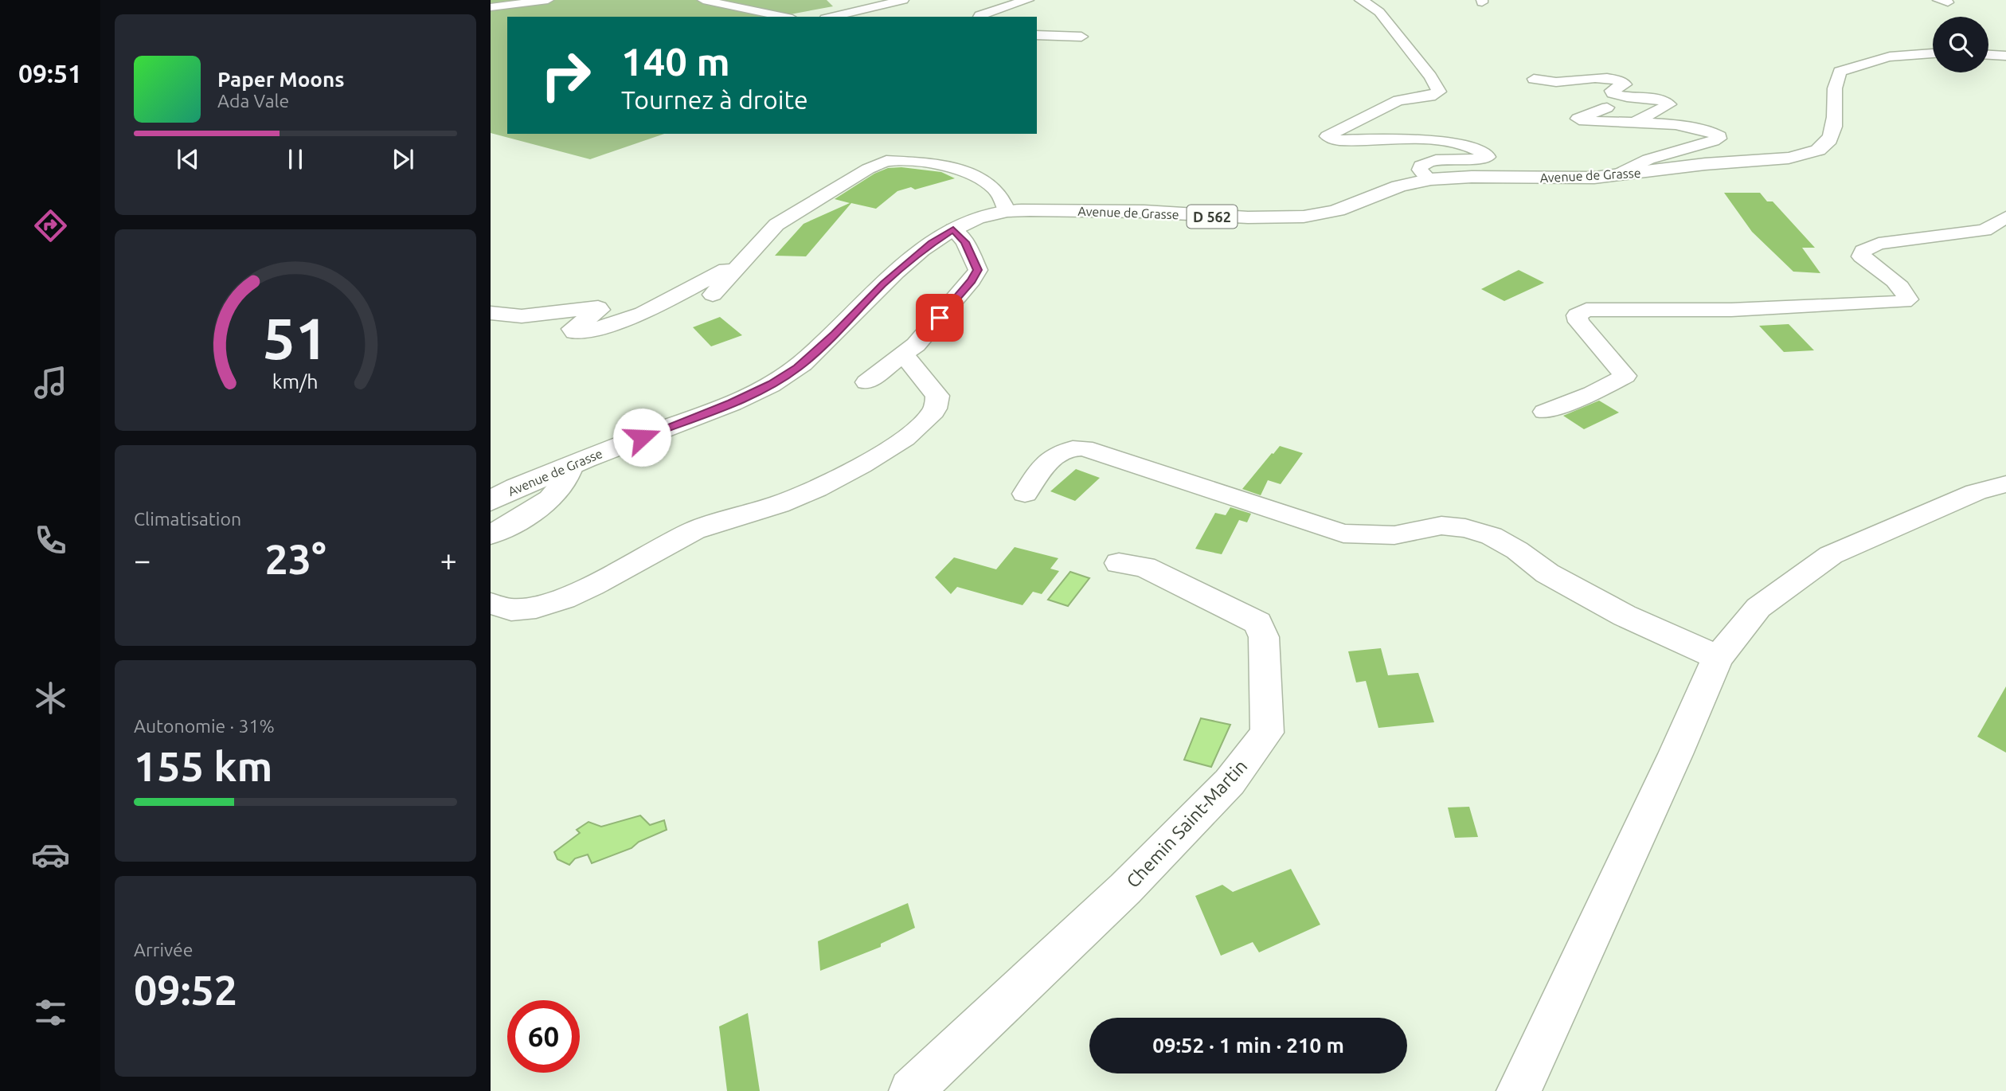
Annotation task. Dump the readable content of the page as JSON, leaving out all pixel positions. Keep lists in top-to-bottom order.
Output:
{
  "streets": {
    "main road": ["Avenue de Grasse", "D 562"],
    "street": ["Chemin Saint-Martin"]
  },
  "page": {
    "tabs": "09:51",
    "turn": ["140 m", "Tournez à droite"],
    "song": ["Paper Moons", "Ada Vale"],
    "tile": [
      "Climatisation",
      ["Autonomie · 31%", "155 km"],
      ["Arrivée", "09:52"]
    ],
    "heat": ["−", "23°", "+"],
    "limit": "60",
    "trip": "09:52 · 1 min · 210 m",
    "gauge": ["51", "km/h"]
  }
}
